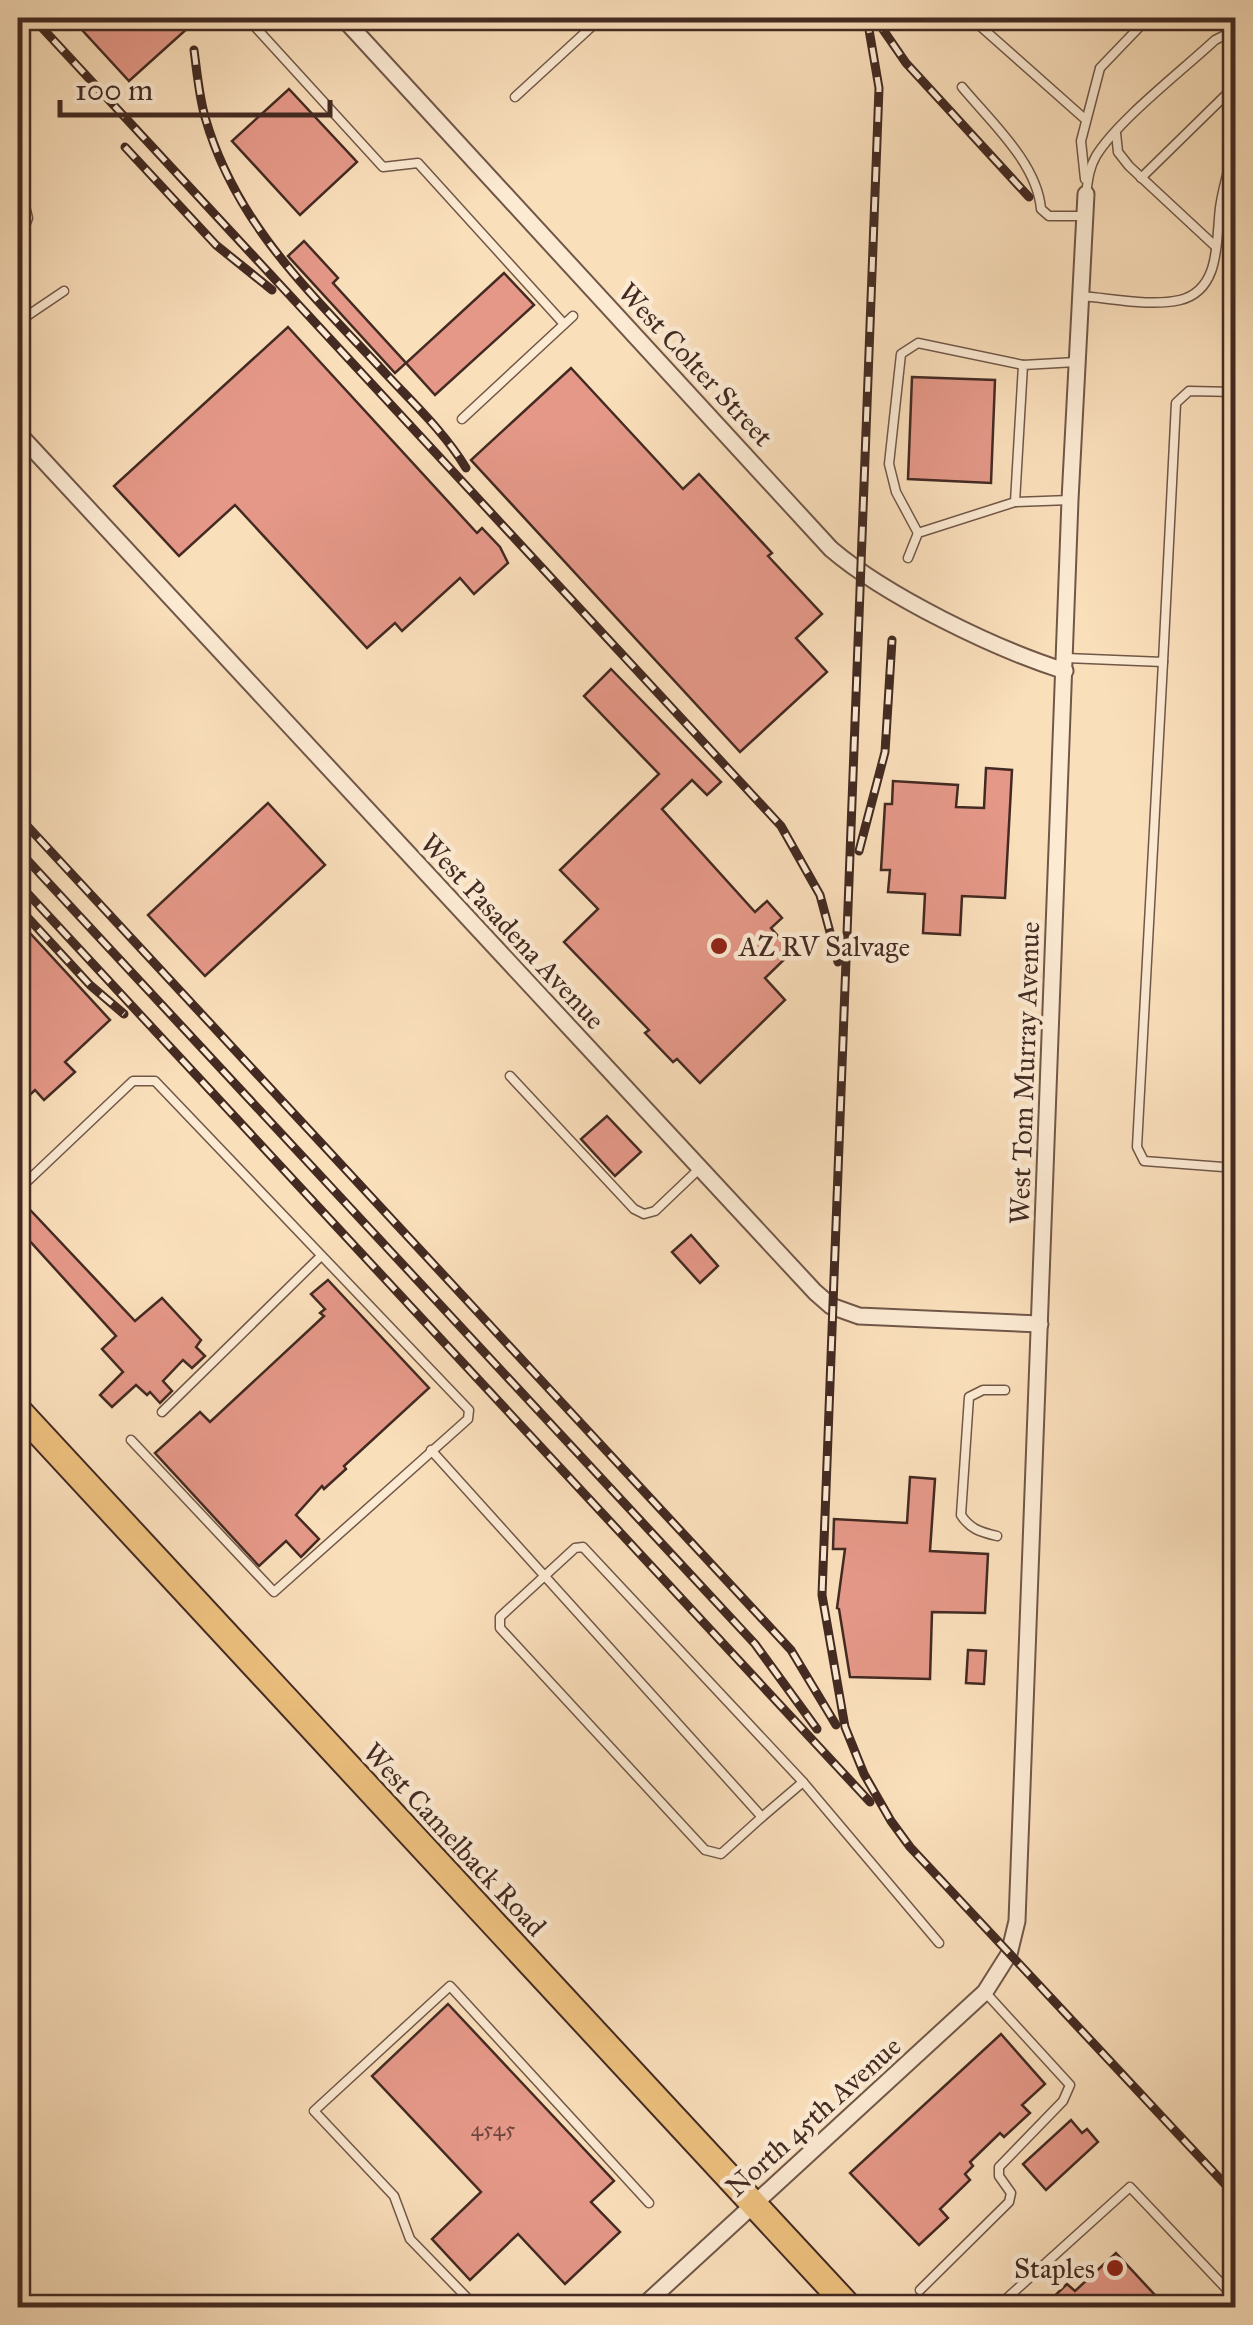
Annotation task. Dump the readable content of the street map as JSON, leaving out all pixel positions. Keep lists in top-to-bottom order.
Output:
{
  "streets": {
    "main road": ["West Camelback Road"],
    "street": [
      "West Colter Street",
      "West Pasadena Avenue",
      "West Tom Murray Avenue",
      "North 45th Avenue"
    ]
  },
  "crossings": [
    ["West Colter Street", "West Tom Murray Avenue"],
    ["West Pasadena Avenue", "West Tom Murray Avenue"],
    ["West Tom Murray Avenue", "North 45th Avenue"],
    ["West Camelback Road", "North 45th Avenue"]
  ],
  "places": ["AZ RV Salvage", "Staples"],
  "house_numbers": ["4545"],
  "scale_bar": "100 m"
}
